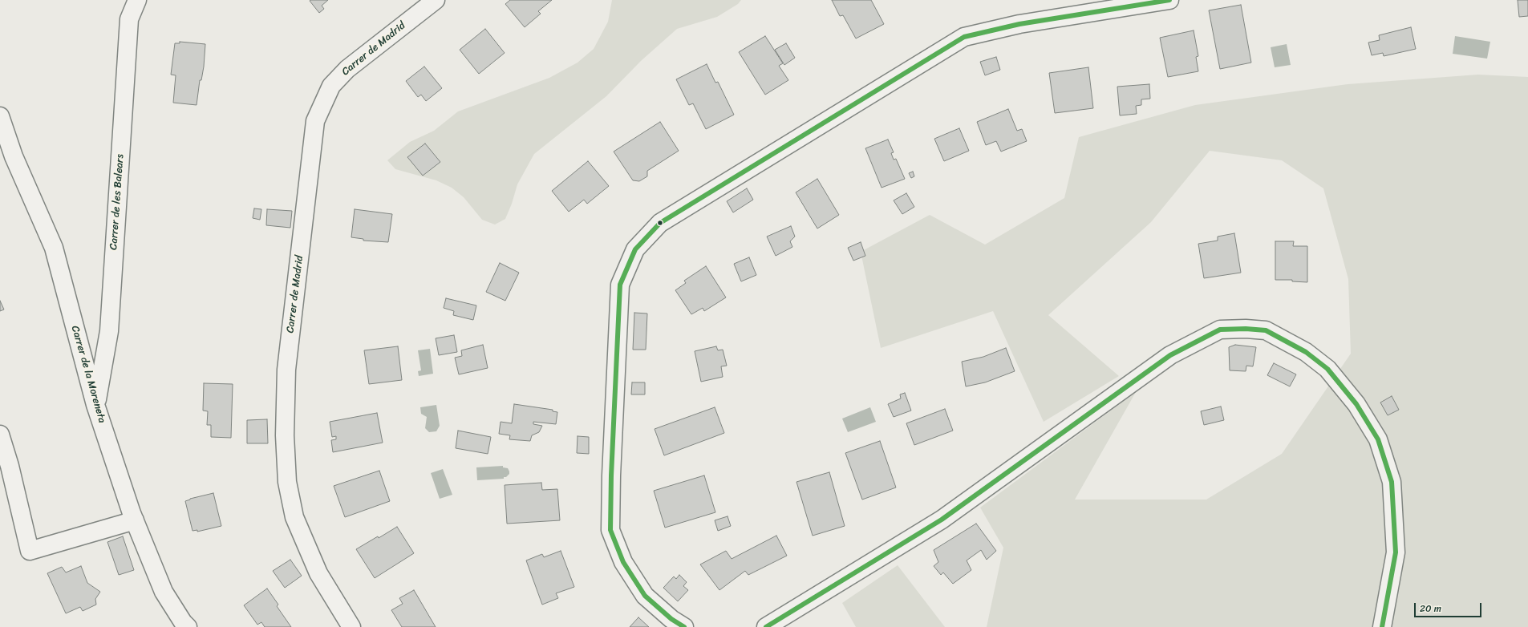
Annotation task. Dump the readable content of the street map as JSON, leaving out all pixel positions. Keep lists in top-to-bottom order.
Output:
{
  "streets": {
    "street": ["Carrer de Madrid", "Carrer de les Balears", "Carrer de la Moreneta"]
  },
  "crossings": [
    ["Carrer de les Balears", "Carrer de la Moreneta"]
  ],
  "scale_bar": "20 m"
}
